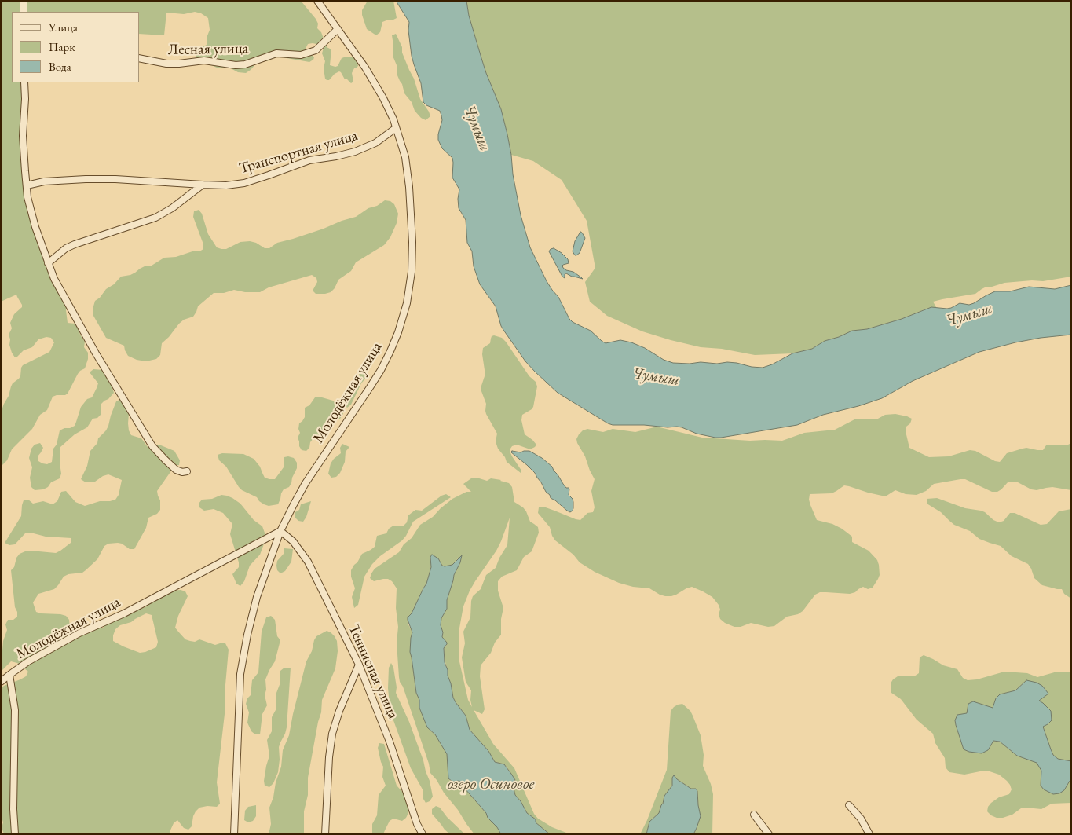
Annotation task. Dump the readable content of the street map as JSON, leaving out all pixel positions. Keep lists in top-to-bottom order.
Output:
{
  "streets": {
    "street": [
      "Лесная улица",
      "Транспортная улица",
      "Молодёжная улица",
      "Теннисная улица"
    ]
  },
  "crossings": [
    ["Лесная улица", "Молодёжная улица"],
    ["Транспортная улица", "Молодёжная улица"],
    ["Молодёжная улица", "Теннисная улица"]
  ],
  "water": ["Чумыш", "озеро Осиновое"],
  "legend": ["Улица", "Парк", "Вода"]
}
